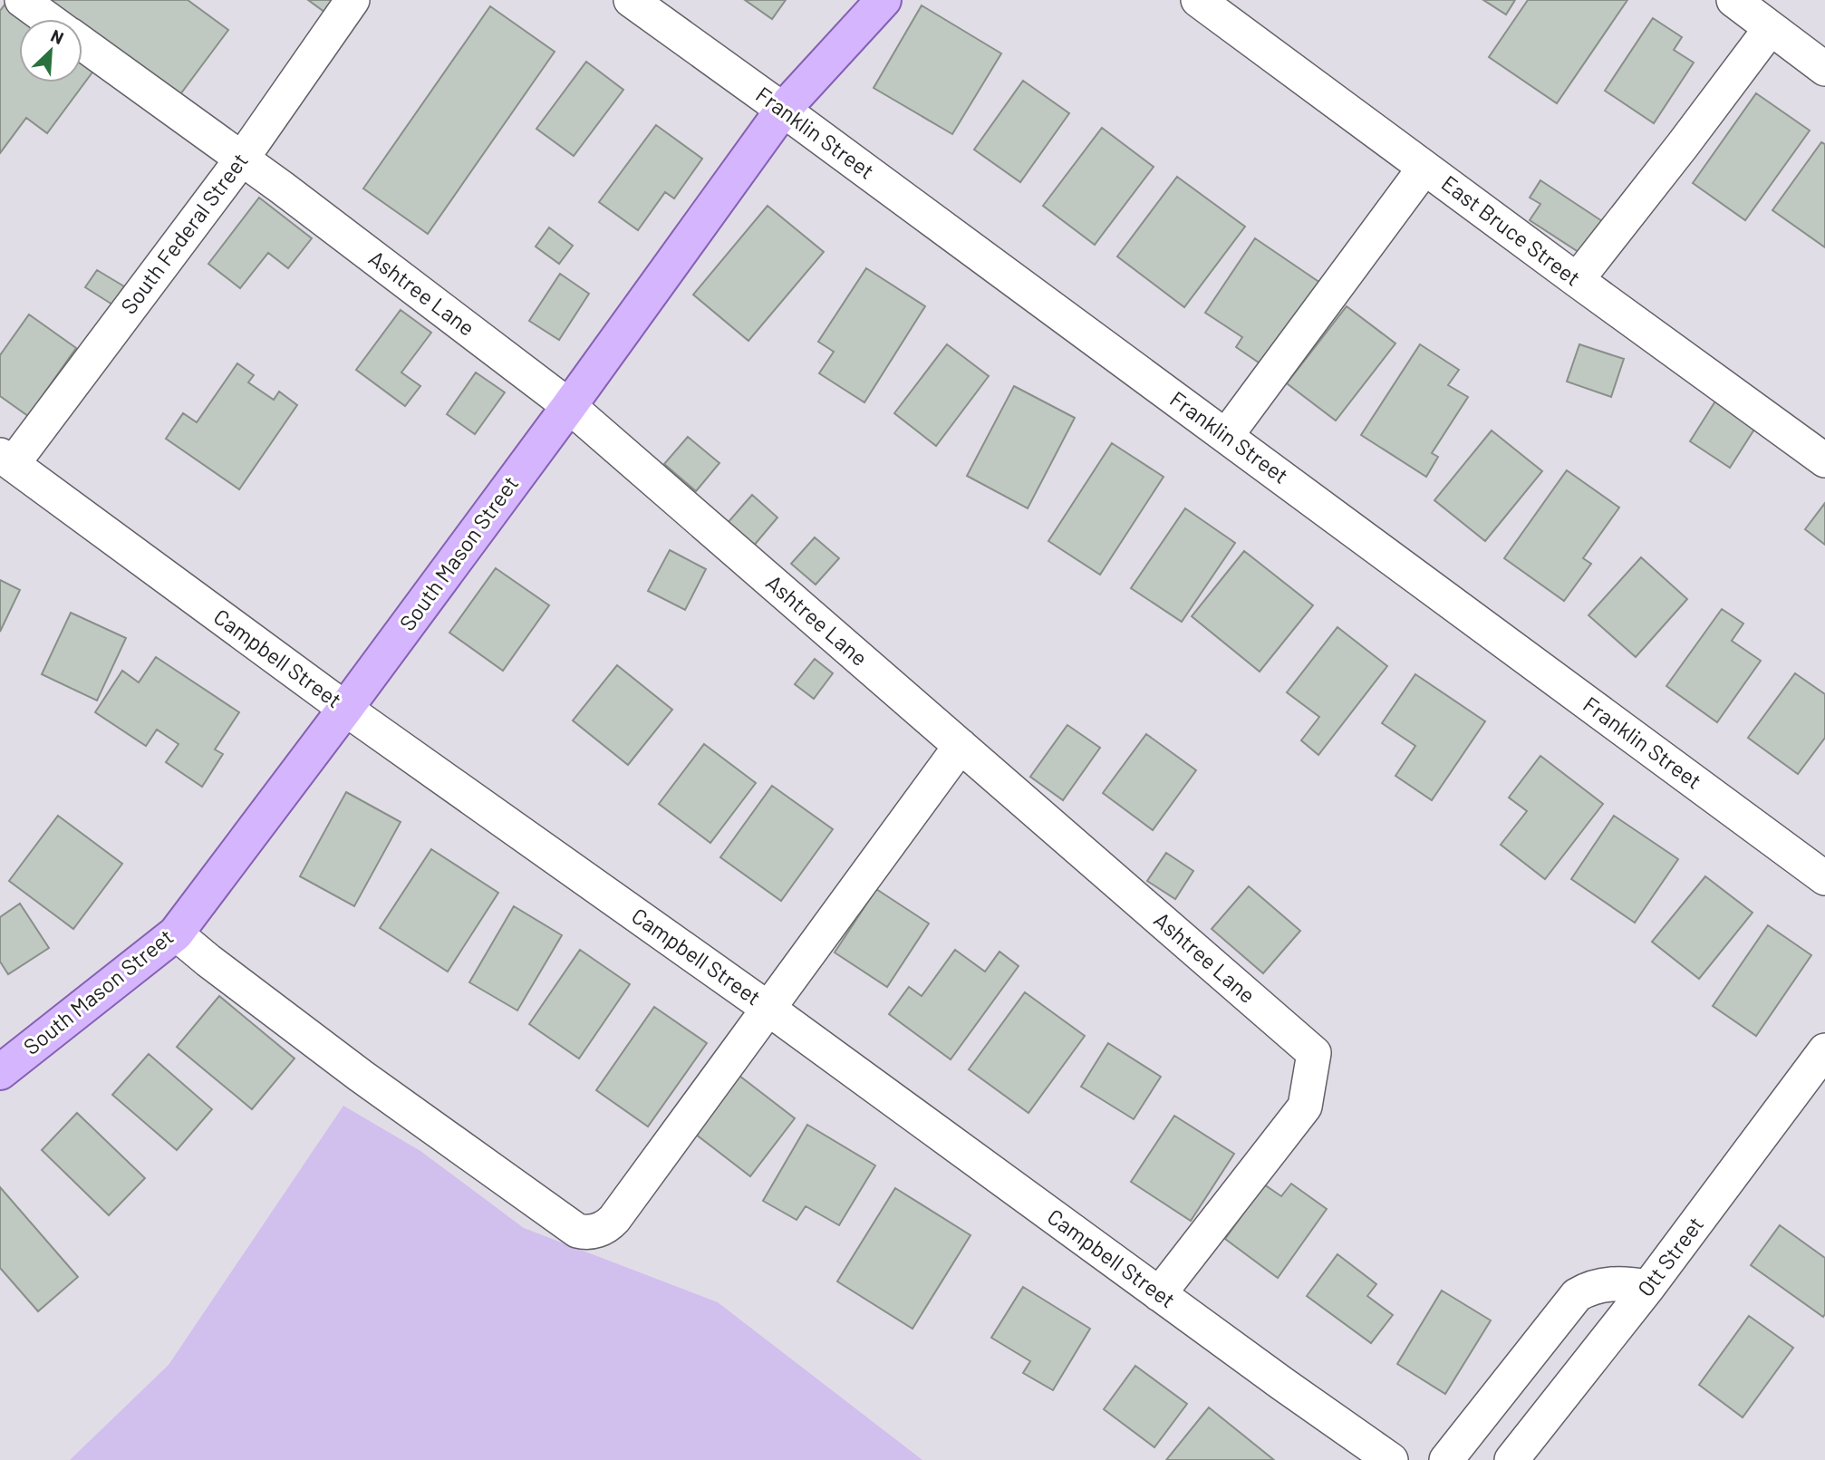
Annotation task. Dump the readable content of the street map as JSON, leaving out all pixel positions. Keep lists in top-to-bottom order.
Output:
{
  "streets": {
    "main road": ["South Mason Street"],
    "street": [
      "Franklin Street",
      "East Bruce Street",
      "South Federal Street",
      "Ashtree Lane",
      "Campbell Street",
      "Ott Street"
    ]
  },
  "crossings": [
    ["Franklin Street", "South Mason Street"],
    ["South Federal Street", "Ashtree Lane"],
    ["South Federal Street", "Campbell Street"],
    ["Ashtree Lane", "South Mason Street"],
    ["Ashtree Lane", "Campbell Street"],
    ["South Mason Street", "Campbell Street"]
  ],
  "north": "top right"
}
